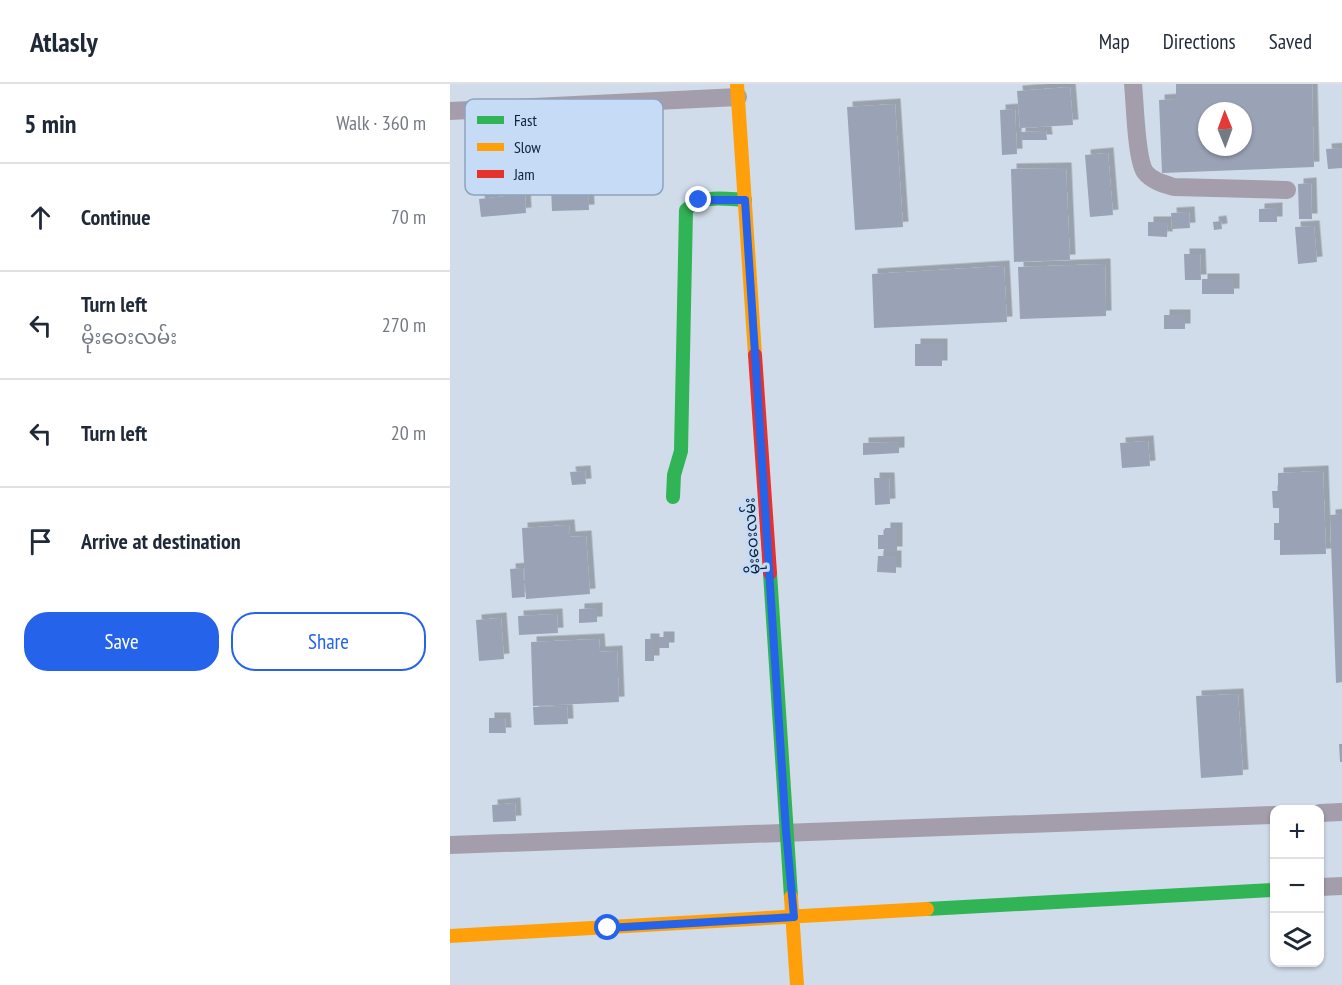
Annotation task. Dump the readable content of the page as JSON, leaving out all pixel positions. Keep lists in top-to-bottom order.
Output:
{
  "streets": {
    "street": ["မိုးဝေးလမ်း"]
  },
  "legend": ["Fast", "Slow", "Jam"],
  "north": "top",
  "page": {
    "header": "Atlasly",
    "nav": ["Map", "Directions", "Saved"],
    "heading": ["5 min", "Walk · 360 m"],
    "list": [
      ["Continue", "70 m"],
      ["Turn left", "မိုးဝေးလမ်း", "270 m"],
      ["Turn left", "20 m"],
      "Arrive at destination"
    ],
    "buttons": ["Save", "Share"],
    "map_buttons": ["+", "−"]
  }
}
